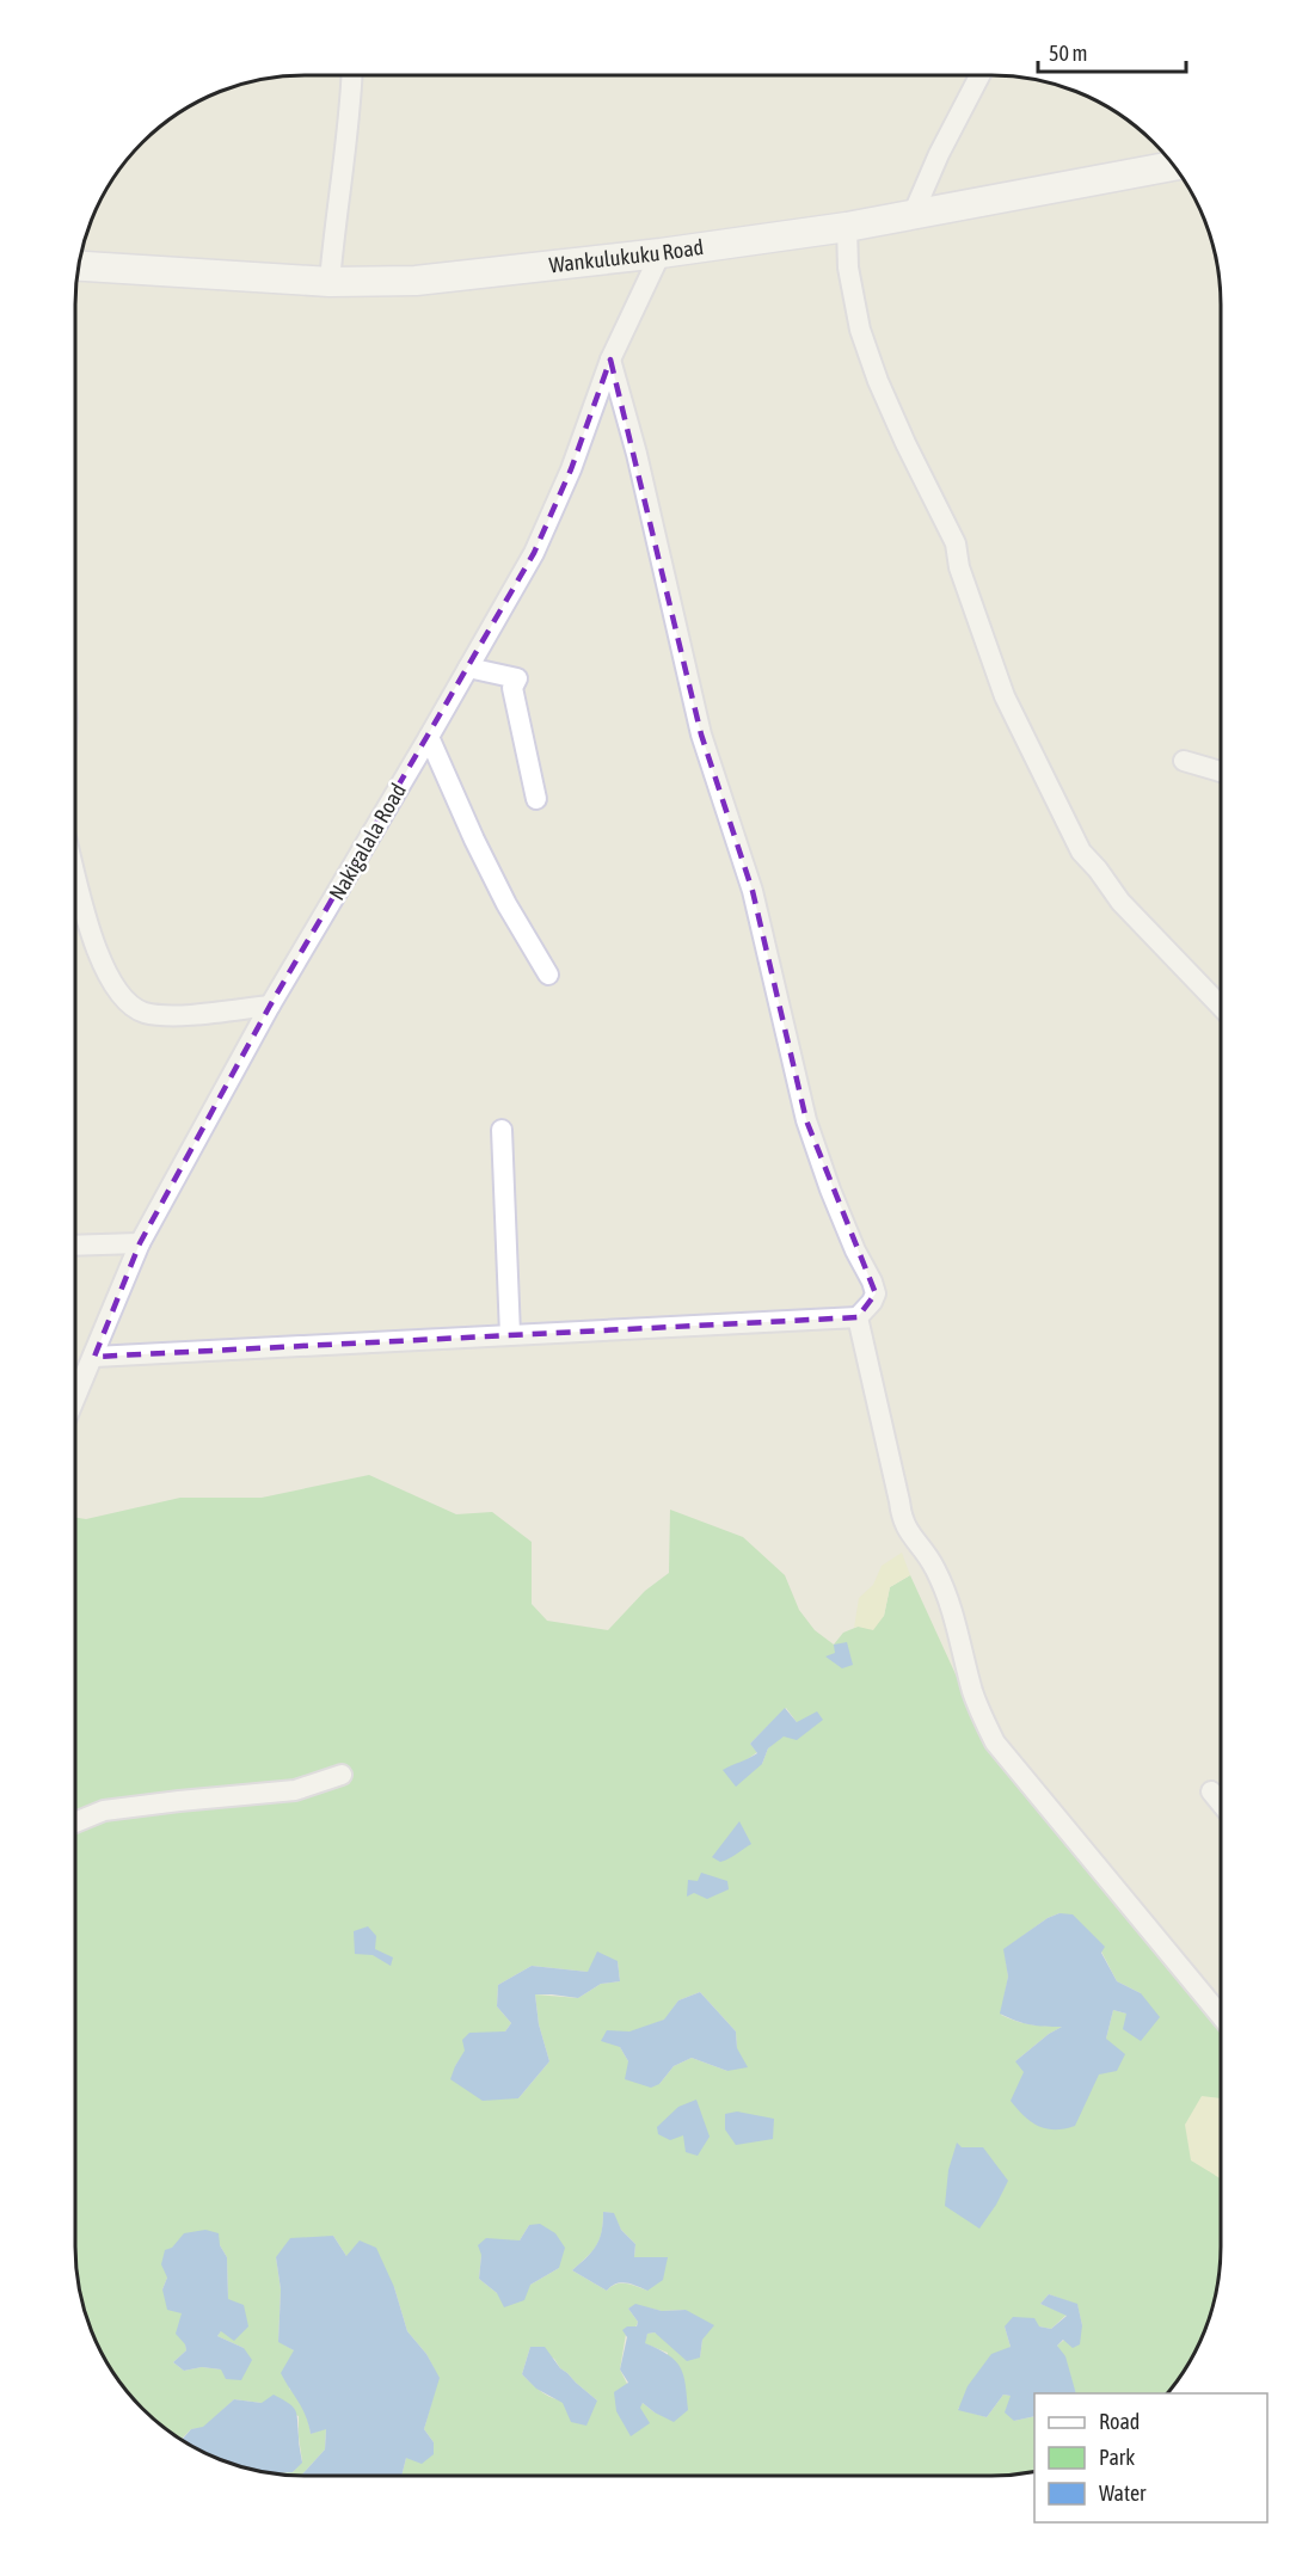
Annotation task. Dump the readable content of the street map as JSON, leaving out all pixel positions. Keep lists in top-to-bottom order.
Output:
{
  "streets": {
    "main road": ["Wankulukuku Road"],
    "street": ["Nakigalala Road"]
  },
  "crossings": [
    ["Wankulukuku Road", "Nakigalala Road"]
  ],
  "legend": ["Road", "Park", "Water"],
  "scale_bar": "50 m"
}
